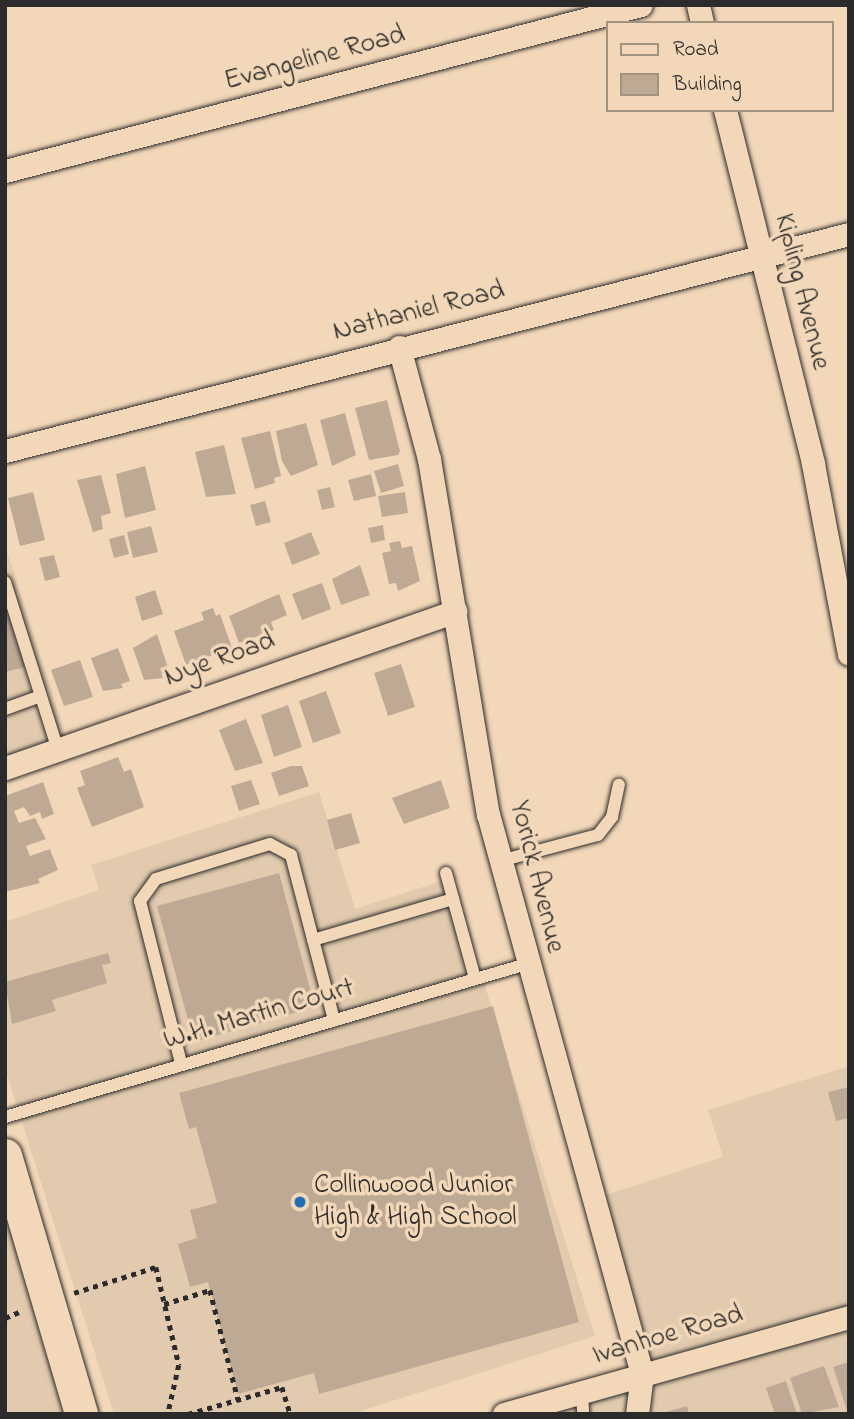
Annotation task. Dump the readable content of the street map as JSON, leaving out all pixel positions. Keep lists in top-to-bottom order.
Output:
{
  "streets": {
    "street": [
      "Evangeline Road",
      "Kipling Avenue",
      "Nathaniel Road",
      "Nye Road",
      "Yorick Avenue",
      "Ivanhoe Road"
    ],
    "lane": ["W.H. Martin Court"]
  },
  "crossings": [
    ["Kipling Avenue", "Nathaniel Road"],
    ["Nathaniel Road", "Yorick Avenue"],
    ["Nye Road", "Yorick Avenue"],
    ["Yorick Avenue", "W.H. Martin Court"],
    ["Yorick Avenue", "Ivanhoe Road"]
  ],
  "places": ["Collinwood Junior High & High School"],
  "legend": ["Road", "Building"]
}
